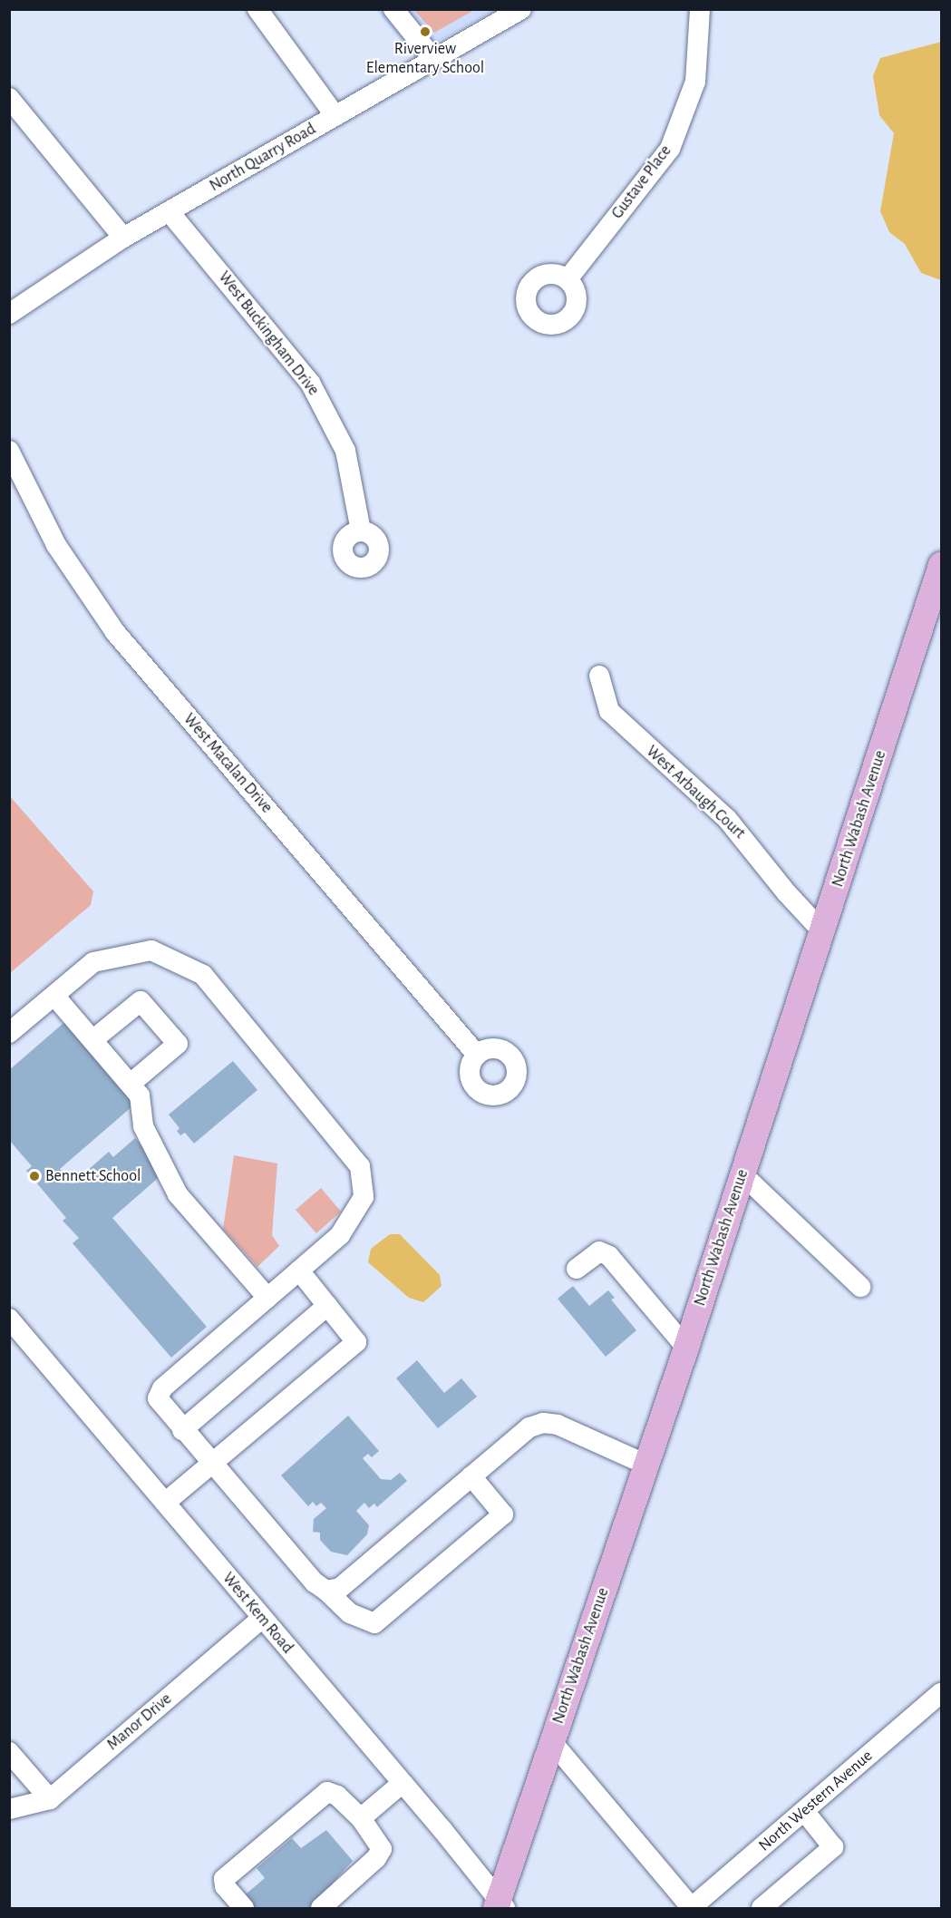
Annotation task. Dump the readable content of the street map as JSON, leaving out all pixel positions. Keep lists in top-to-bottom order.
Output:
{
  "streets": {
    "main road": ["North Wabash Avenue"],
    "street": [
      "North Quarry Road",
      "Gustave Place",
      "West Buckingham Drive",
      "West Macalan Drive",
      "West Arbaugh Court",
      "West Kem Road",
      "Manor Drive",
      "North Western Avenue"
    ]
  },
  "crossings": [
    ["North Quarry Road", "West Buckingham Drive"],
    ["West Arbaugh Court", "North Wabash Avenue"],
    ["North Wabash Avenue", "West Kem Road"],
    ["West Kem Road", "Manor Drive"]
  ],
  "places": ["Riverview Elementary School", "Bennett School"]
}
